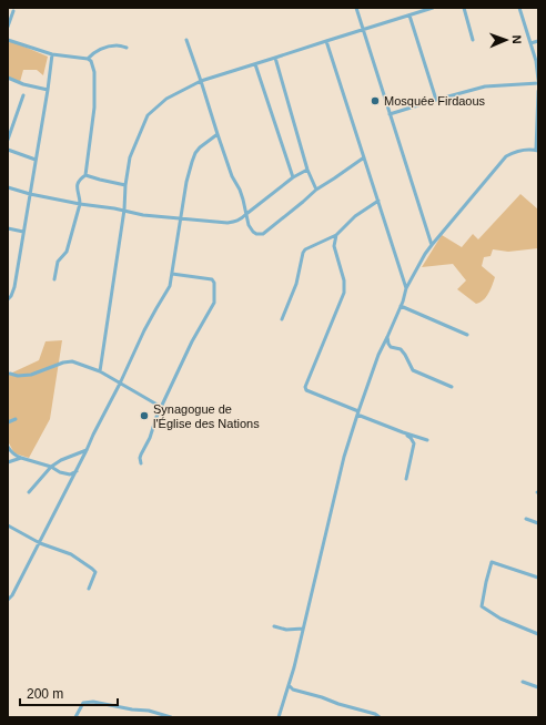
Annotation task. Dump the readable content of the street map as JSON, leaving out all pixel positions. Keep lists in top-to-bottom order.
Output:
{
  "places": ["Mosquée Firdaous", "Synagogue de l'Église des Nations"],
  "scale_bar": "200 m",
  "north": "right"
}
